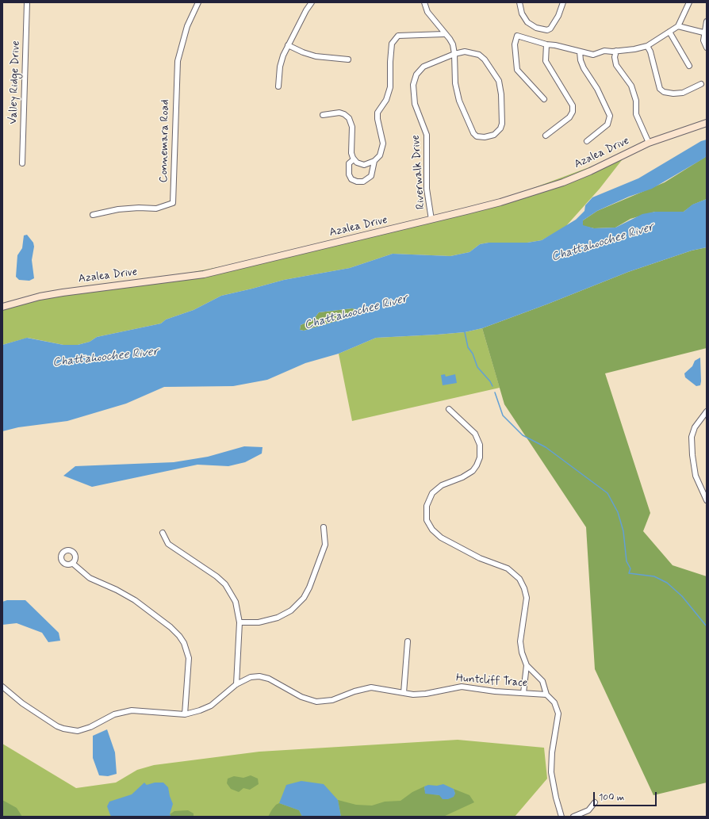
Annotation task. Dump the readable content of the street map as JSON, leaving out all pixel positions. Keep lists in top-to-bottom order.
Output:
{
  "streets": {
    "street": [
      "Valley Ridge Drive",
      "Connemara Road",
      "Azalea Drive",
      "Riverwalk Drive",
      "Huntcliff Trace"
    ]
  },
  "crossings": [
    ["Azalea Drive", "Riverwalk Drive"]
  ],
  "water": ["Chattahoochee River"],
  "scale_bar": "100 m"
}
